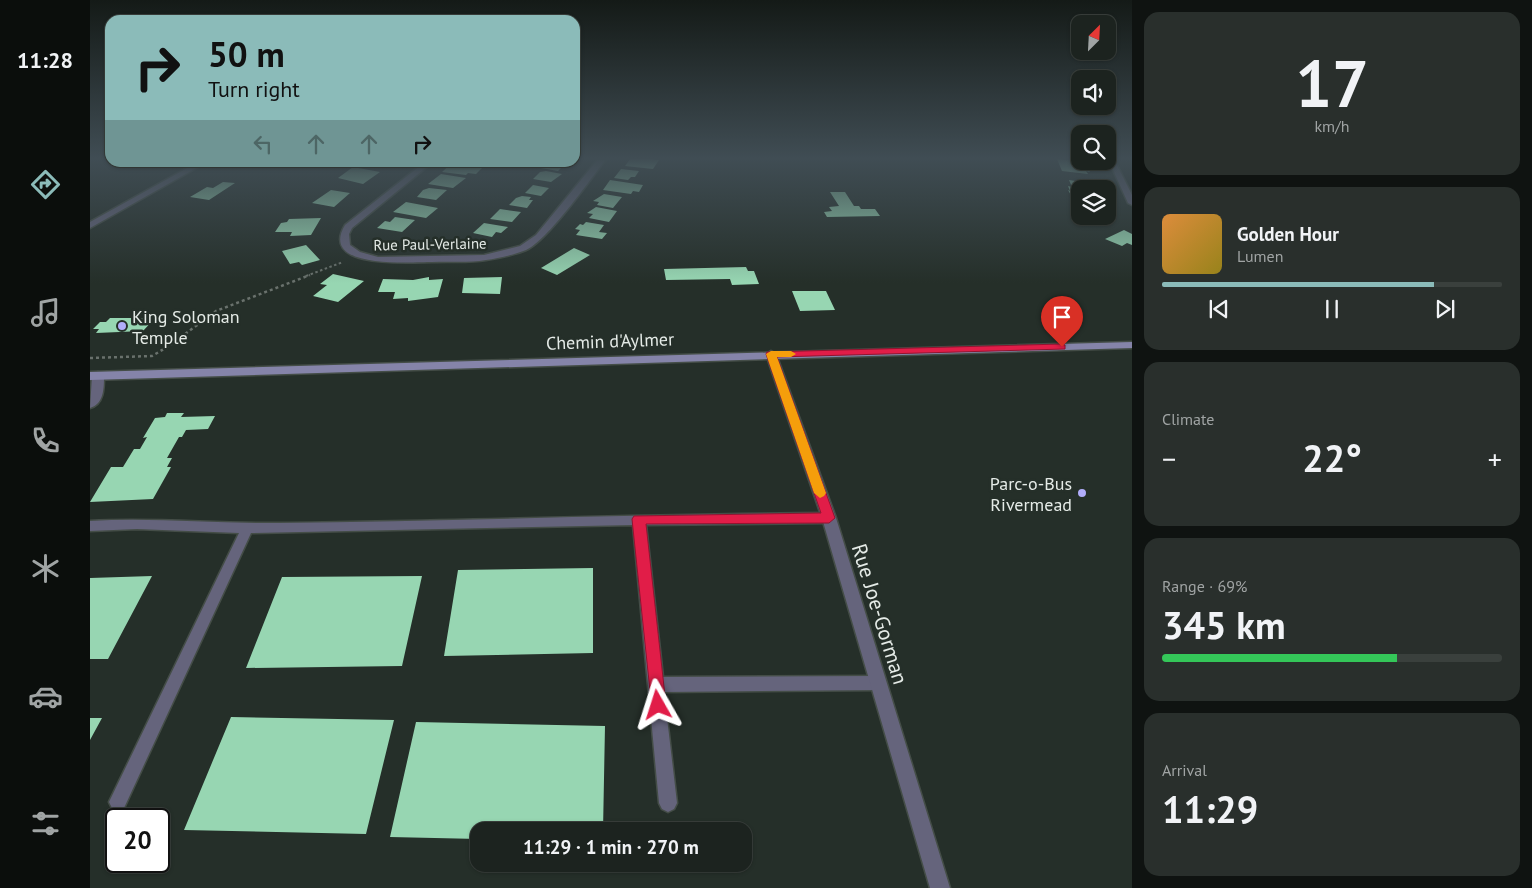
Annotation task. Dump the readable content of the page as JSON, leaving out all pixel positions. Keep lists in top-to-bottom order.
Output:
{
  "streets": {
    "main road": ["Chemin d'Aylmer"],
    "street": ["Rue Paul-Verlaine", "Rue Joe-Gorman"]
  },
  "crossings": [
    ["Chemin d'Aylmer", "Rue Joe-Gorman"]
  ],
  "places": ["King Soloman Temple", "Parc-o-Bus Rivermead"],
  "north": "top right",
  "page": {
    "tabs": "11:28",
    "tile": [
      ["17", "km/h"],
      "Climate",
      ["Range · 69%", "345 km"],
      ["Arrival", "11:29"]
    ],
    "turn": ["50 m", "Turn right"],
    "song": ["Golden Hour", "Lumen"],
    "heat": ["−", "22°", "+"],
    "limit": "20",
    "trip": "11:29 · 1 min · 270 m"
  }
}
